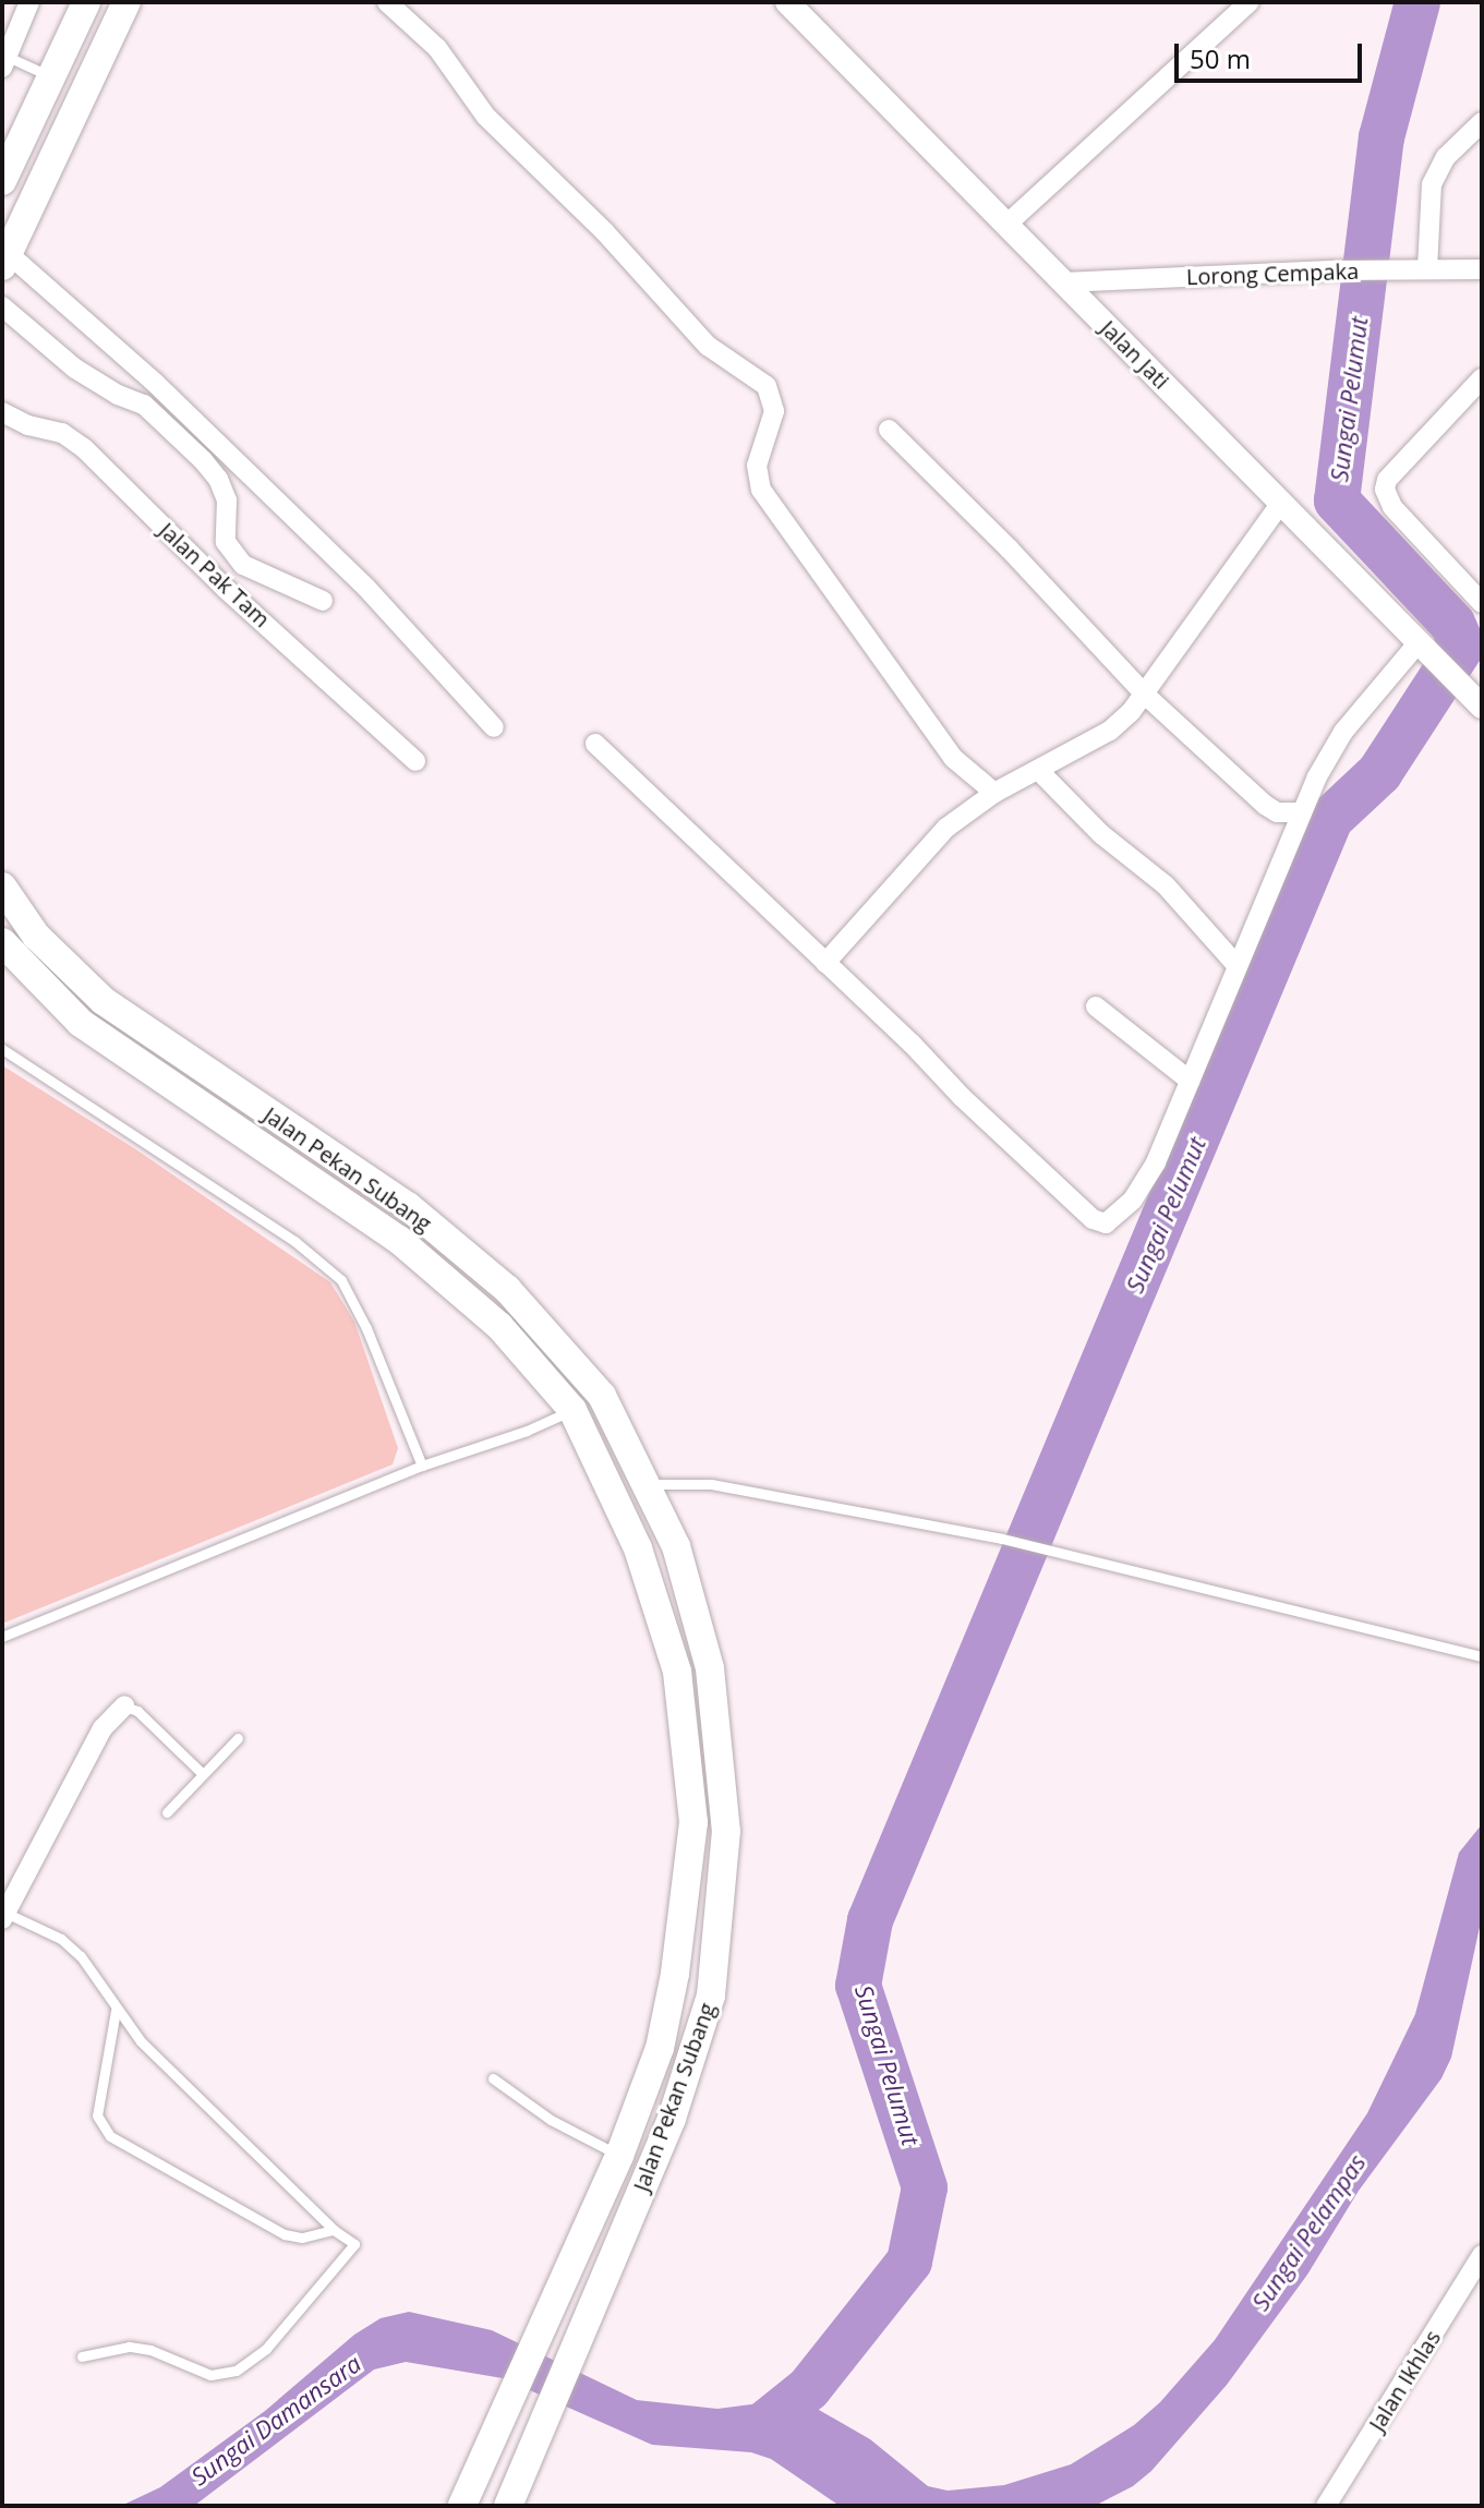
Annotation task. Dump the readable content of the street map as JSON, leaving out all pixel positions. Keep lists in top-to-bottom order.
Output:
{
  "streets": {
    "main road": ["Jalan Pekan Subang"],
    "street": [
      "Lorong Cempaka",
      "Jalan Jati",
      "Jalan Pak Tam",
      "Jalan Ikhlas"
    ]
  },
  "crossings": [
    ["Lorong Cempaka", "Jalan Jati"]
  ],
  "water": ["Sungai Pelumut", "Sungai Pelampas", "Sungai Damansara"],
  "scale_bar": "50 m"
}
